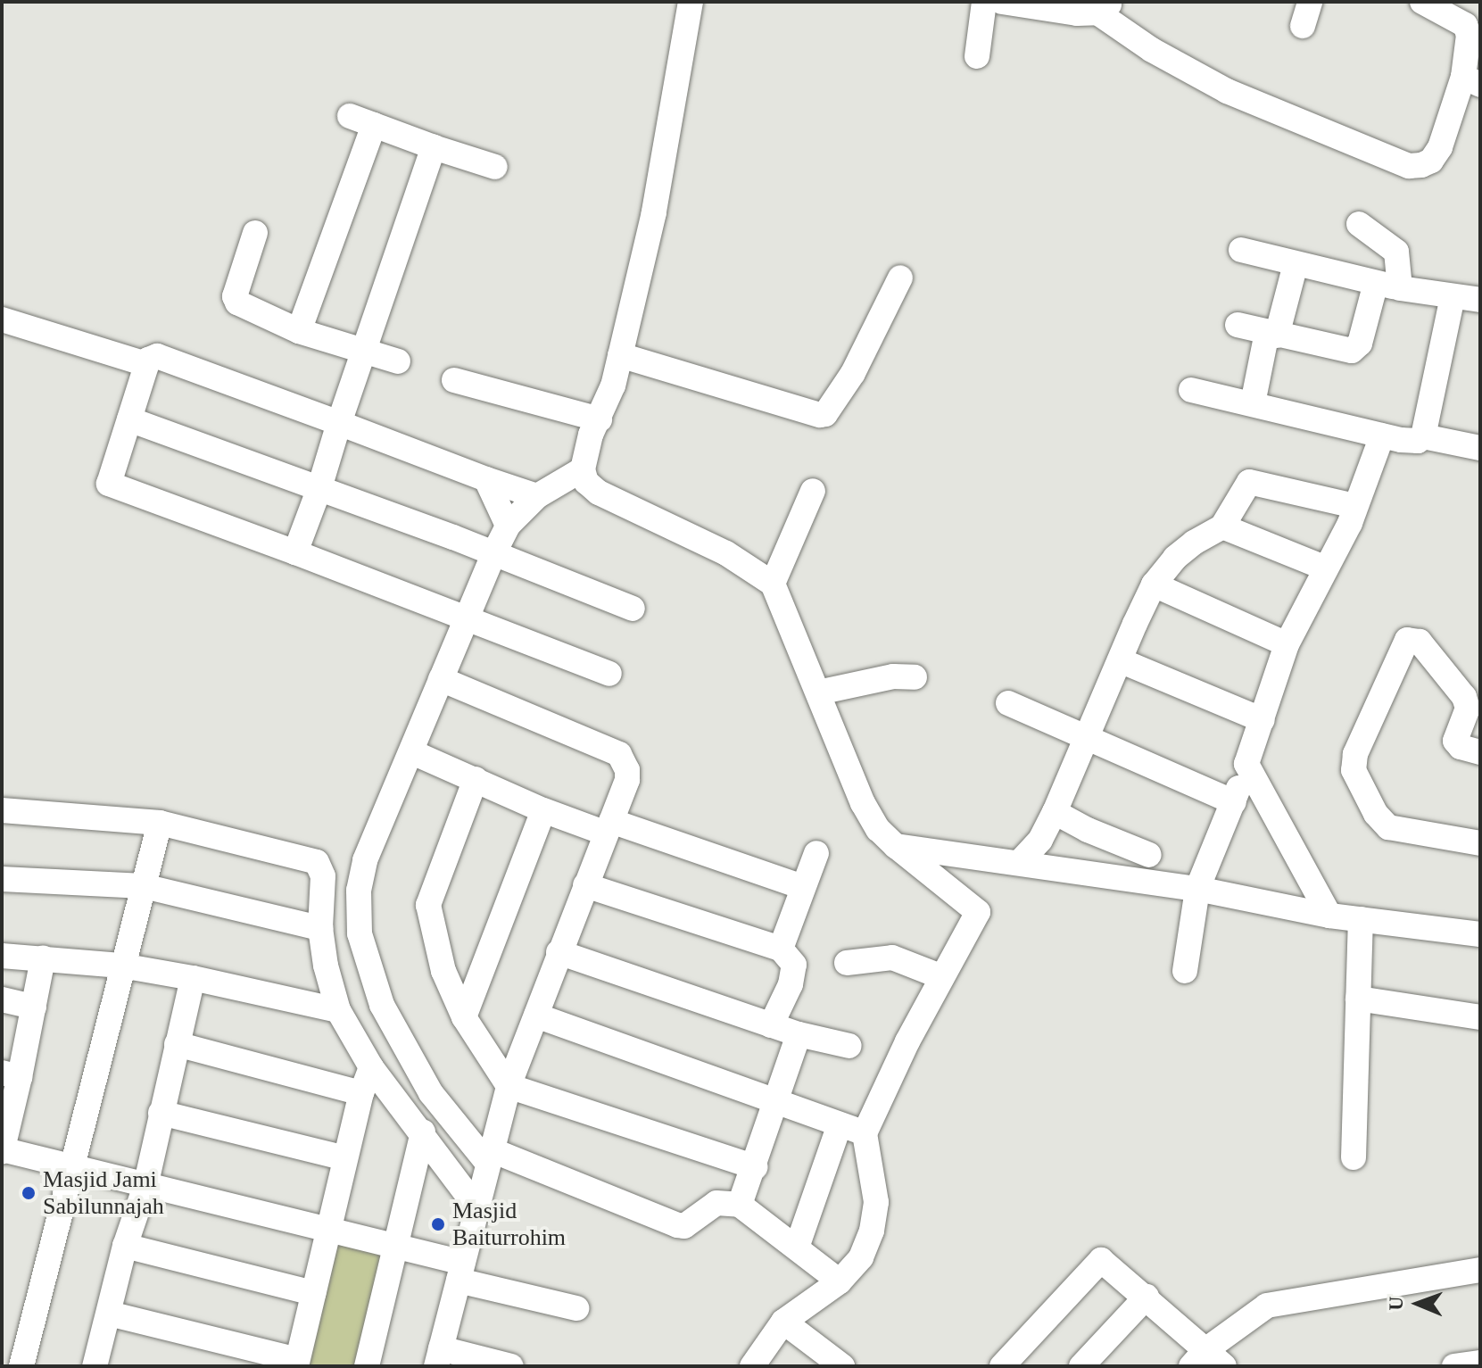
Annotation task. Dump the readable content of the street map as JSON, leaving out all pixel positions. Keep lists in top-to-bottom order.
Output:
{
  "places": ["Masjid Jami Sabilunnajah", "Masjid Baiturrohim"],
  "north": "left"
}
